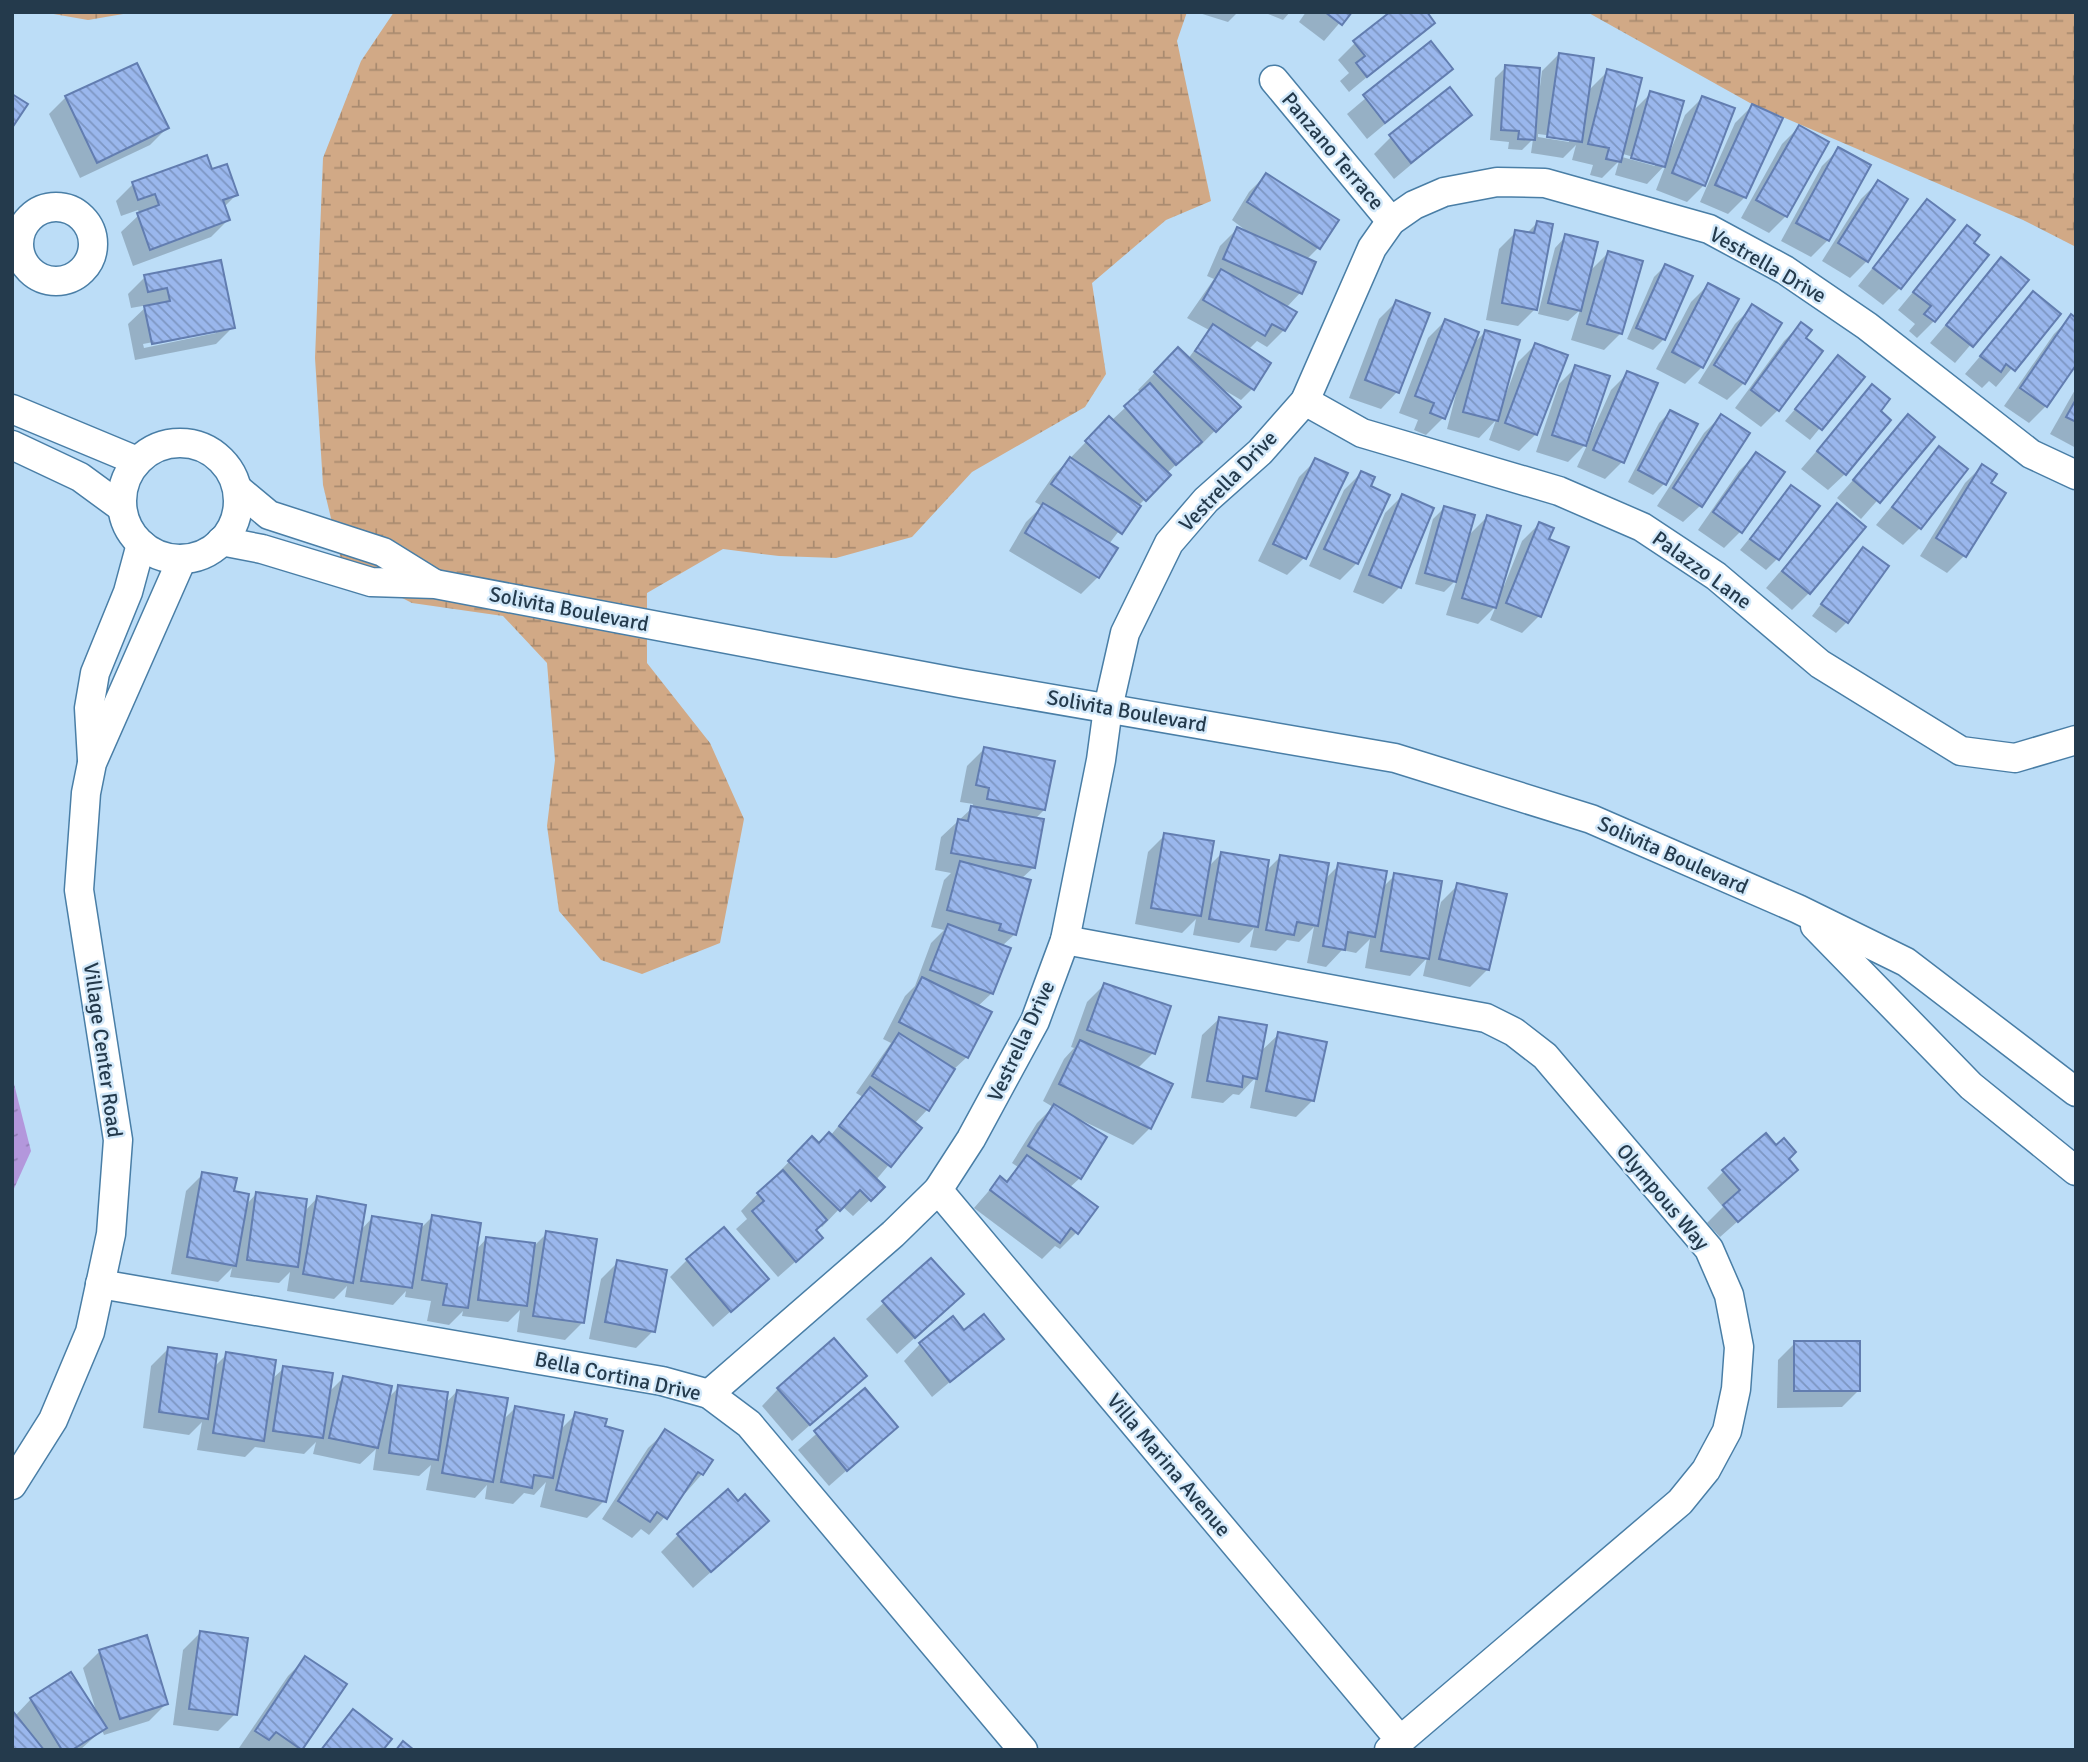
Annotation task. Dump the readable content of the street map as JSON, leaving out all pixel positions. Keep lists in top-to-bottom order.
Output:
{
  "streets": {
    "street": [
      "Panzano Terrace",
      "Vestrella Drive",
      "Palazzo Lane",
      "Solivita Boulevard",
      "Village Center Road",
      "Olympous Way",
      "Bella Cortina Drive",
      "Villa Marina Avenue"
    ]
  },
  "crossings": [
    ["Panzano Terrace", "Vestrella Drive"],
    ["Vestrella Drive", "Palazzo Lane"],
    ["Vestrella Drive", "Solivita Boulevard"],
    ["Vestrella Drive", "Olympous Way"],
    ["Vestrella Drive", "Bella Cortina Drive"],
    ["Vestrella Drive", "Villa Marina Avenue"],
    ["Solivita Boulevard", "Village Center Road"],
    ["Village Center Road", "Bella Cortina Drive"],
    ["Olympous Way", "Villa Marina Avenue"]
  ]
}
